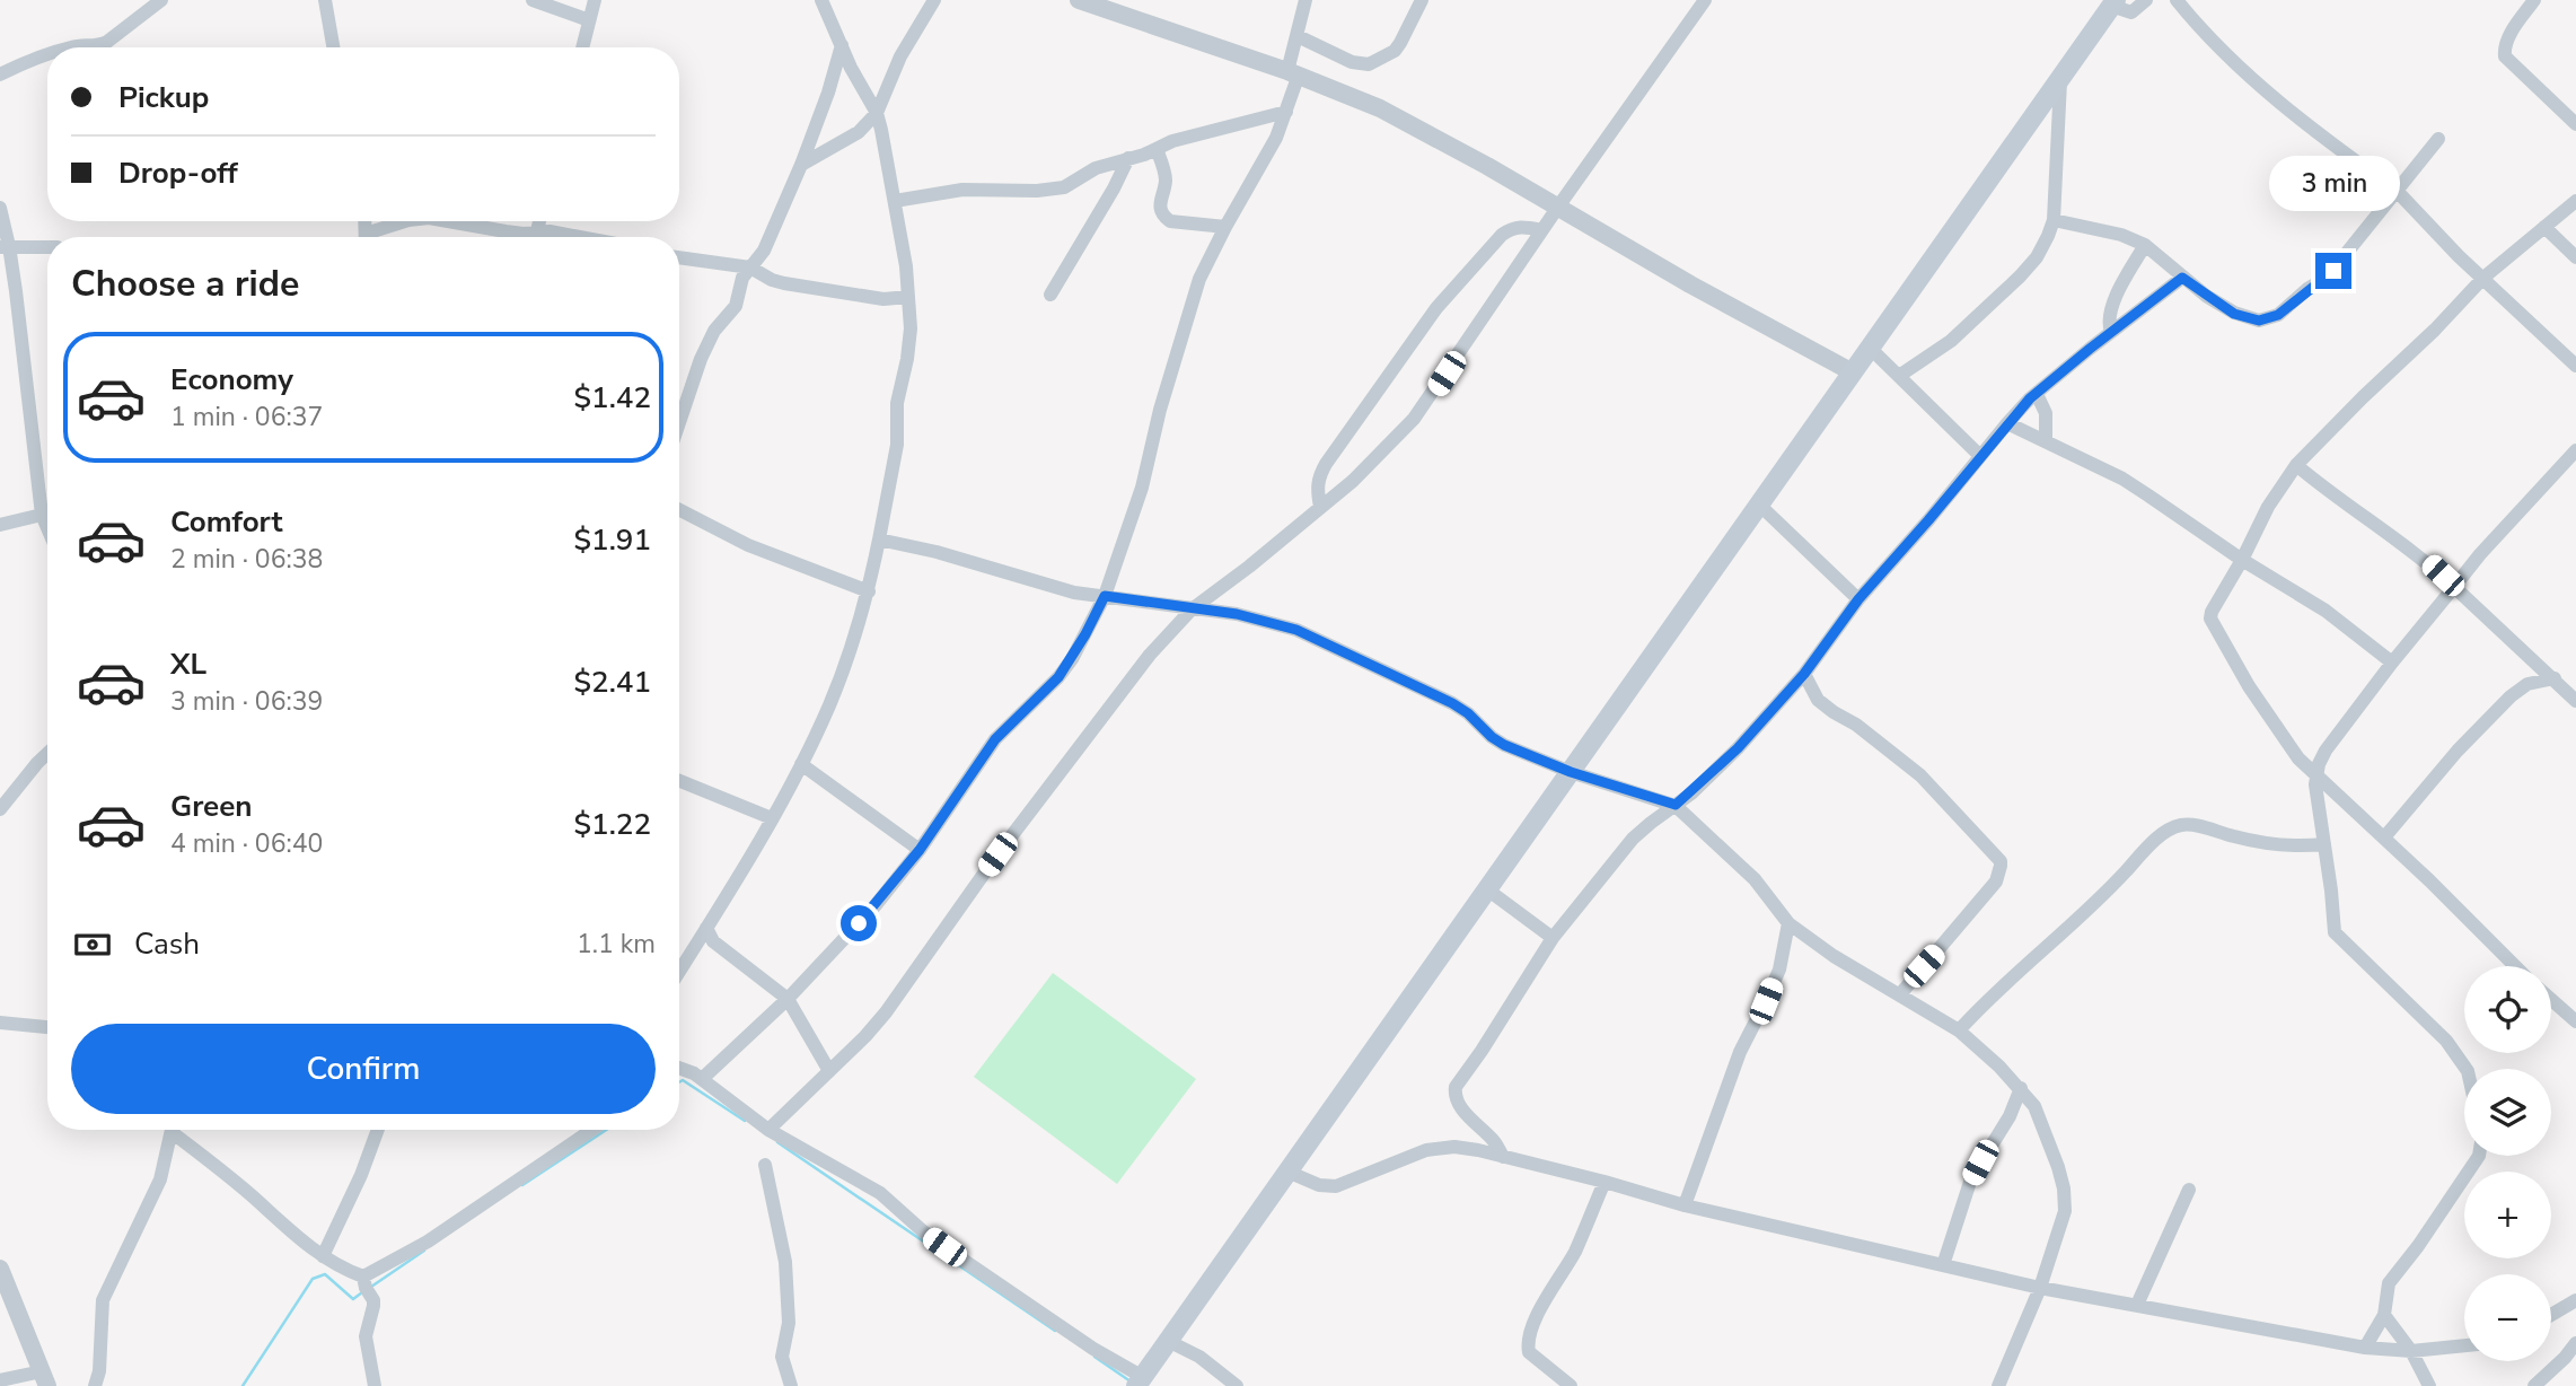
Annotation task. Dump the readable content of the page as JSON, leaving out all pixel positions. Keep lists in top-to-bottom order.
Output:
{
  "page": {
    "banner": ["Pickup", "Drop-off"],
    "bubble": "3 min",
    "heading": "Choose a ride",
    "list": [
      {
        "name": "Economy",
        "note": "1 min · 06:37",
        "value": "$1.42"
      },
      {
        "name": "Comfort",
        "note": "2 min · 06:38",
        "value": "$1.91"
      },
      {
        "name": "XL",
        "note": "3 min · 06:39",
        "value": "$2.41"
      },
      {
        "name": "Green",
        "note": "4 min · 06:40",
        "value": "$1.22"
      }
    ],
    "pay": ["Cash", "1.1 km"],
    "map_buttons": ["+", "−"],
    "buttons": "Confirm"
  }
}
